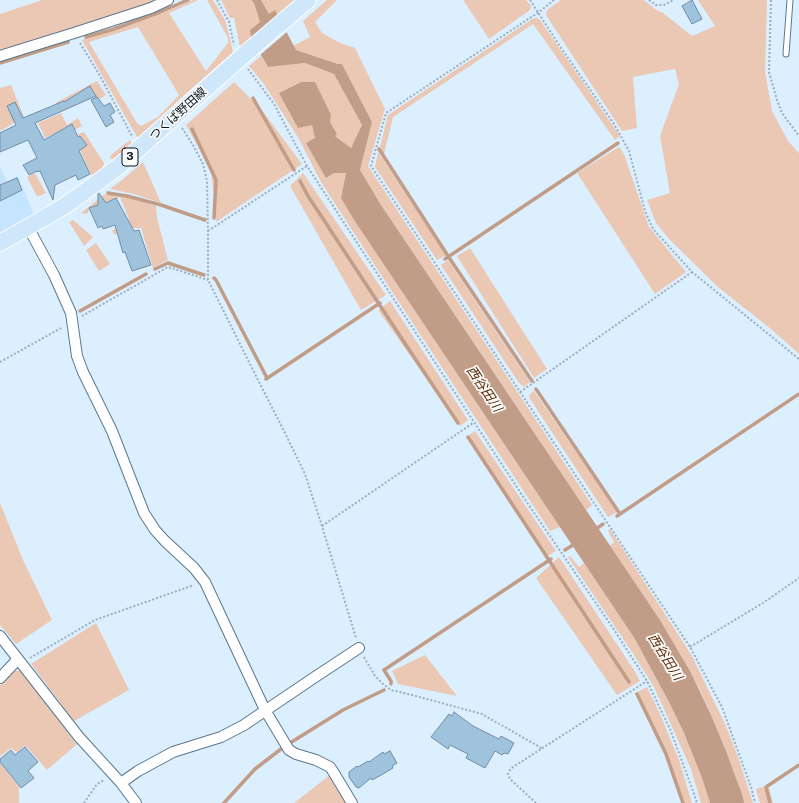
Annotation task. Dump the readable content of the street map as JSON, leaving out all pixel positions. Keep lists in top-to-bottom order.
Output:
{
  "streets": {
    "main road": ["つくば野田線", "3"]
  },
  "water": ["西谷田川"]
}
